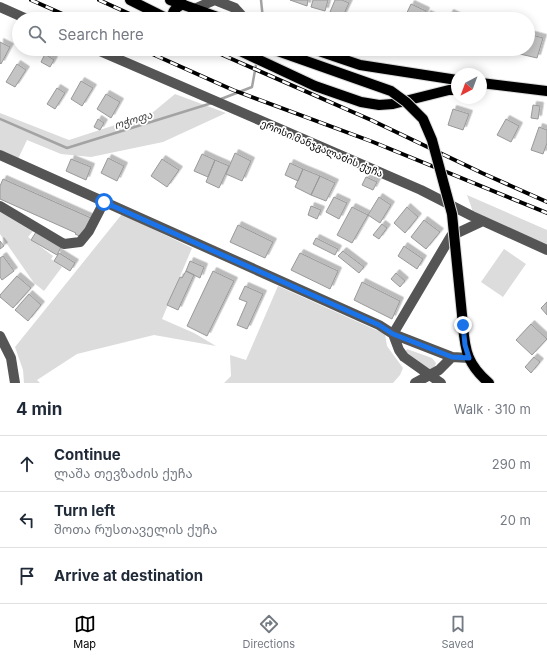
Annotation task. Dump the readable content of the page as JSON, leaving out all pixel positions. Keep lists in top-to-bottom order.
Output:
{
  "streets": {
    "street": ["ეროსი მანჯგალაძის ქუჩა"]
  },
  "water": ["ოჭოფა"],
  "north": "bottom left",
  "page": {
    "search": "Search here",
    "heading": ["4 min", "Walk · 310 m"],
    "list": [
      ["Continue", "ლაშა თევზაძის ქუჩა", "290 m"],
      ["Turn left", "შოთა რუსთაველის ქუჩა", "20 m"],
      "Arrive at destination"
    ],
    "nav": ["Map", "Directions", "Saved"]
  }
}
